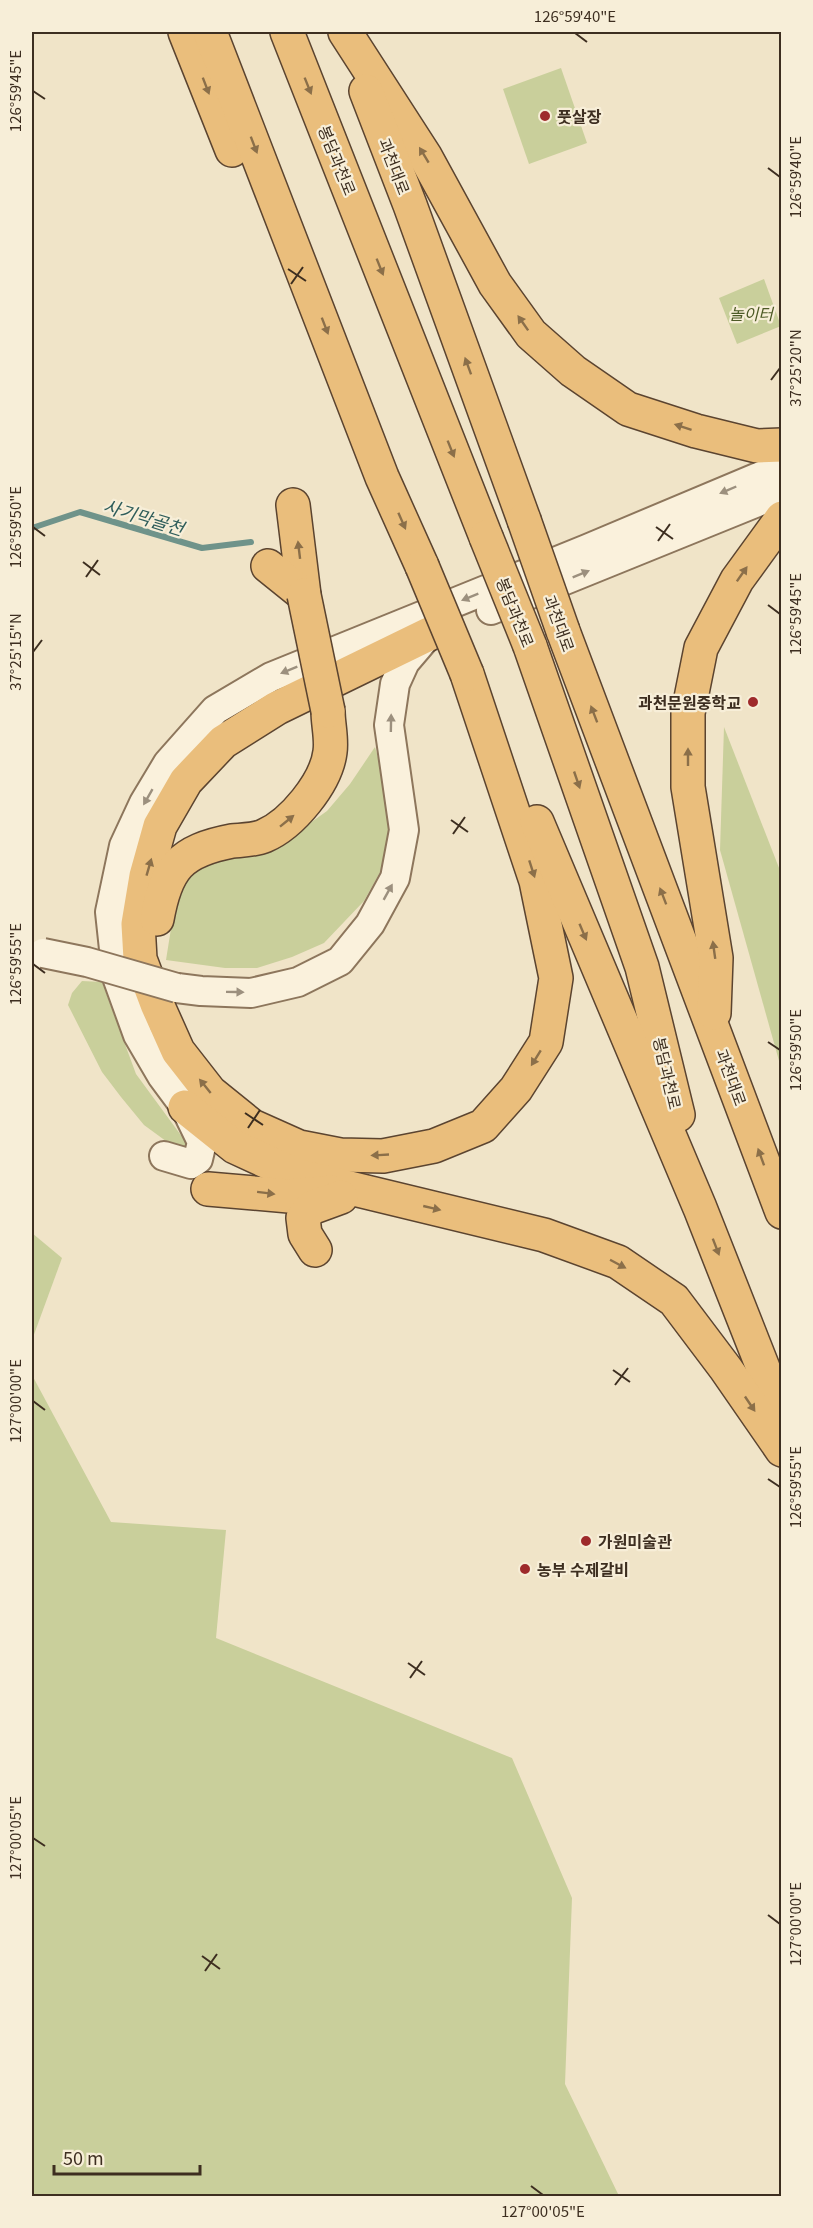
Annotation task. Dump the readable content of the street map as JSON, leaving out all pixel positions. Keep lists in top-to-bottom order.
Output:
{
  "streets": {
    "highway": ["봉담과천로", "과천대로"]
  },
  "water": ["사기막골천"],
  "parks": ["놀이터"],
  "places": [
    "풋살장",
    "과천문원중학교",
    "가원미술관",
    "농부 수제갈비"
  ],
  "scale_bar": "50 m",
  "coordinates": [
    "126°59'40\"E",
    "126°59'45\"E",
    "37°25'20\"N",
    "126°59'50\"E",
    "37°25'15\"N",
    "126°59'55\"E",
    "127°00'00\"E",
    "127°00'05\"E"
  ]
}
